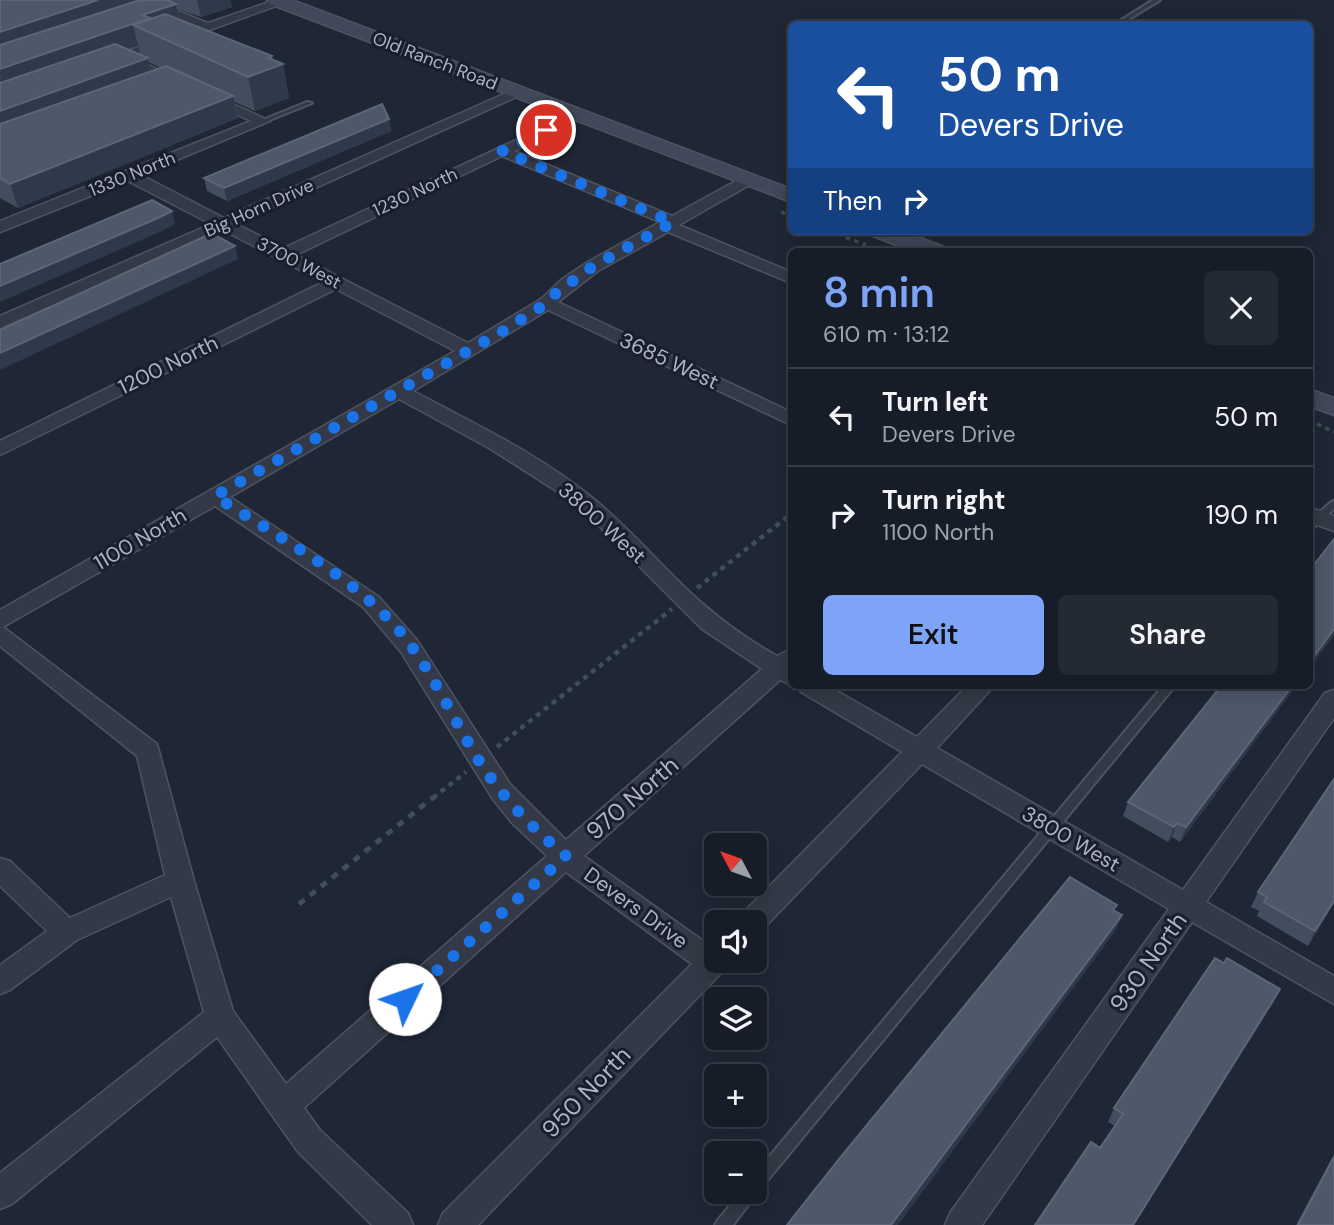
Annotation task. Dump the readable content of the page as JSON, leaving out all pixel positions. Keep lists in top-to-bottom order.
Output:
{
  "streets": {
    "street": [
      "Old Ranch Road",
      "1330 North",
      "1230 North",
      "Big Horn Drive",
      "3700 West",
      "3685 West",
      "1200 North",
      "3800 West",
      "1100 North",
      "970 North",
      "Devers Drive",
      "930 North",
      "950 North"
    ]
  },
  "crossings": [
    ["Old Ranch Road", "Big Horn Drive"],
    ["Old Ranch Road", "1100 North"],
    ["1330 North", "3700 West"],
    ["1230 North", "3700 West"],
    ["Big Horn Drive", "3700 West"],
    ["3700 West", "1200 North"],
    ["3700 West", "1100 North"],
    ["3685 West", "1100 North"],
    ["3800 West", "1100 North"],
    ["3800 West", "970 North"],
    ["3800 West", "930 North"],
    ["1100 North", "Devers Drive"],
    ["970 North", "Devers Drive"]
  ],
  "north": "top left",
  "page": {
    "turn": ["50 m", "Devers Drive"],
    "then": "Then",
    "heading": ["8 min", "610 m · 13:12"],
    "list": [
      {
        "name": "Turn left",
        "note": "Devers Drive",
        "value": "50 m"
      },
      {
        "name": "Turn right",
        "note": "1100 North",
        "value": "190 m"
      }
    ],
    "buttons": ["Exit", "Share"],
    "map_buttons": ["+", "−"]
  }
}
